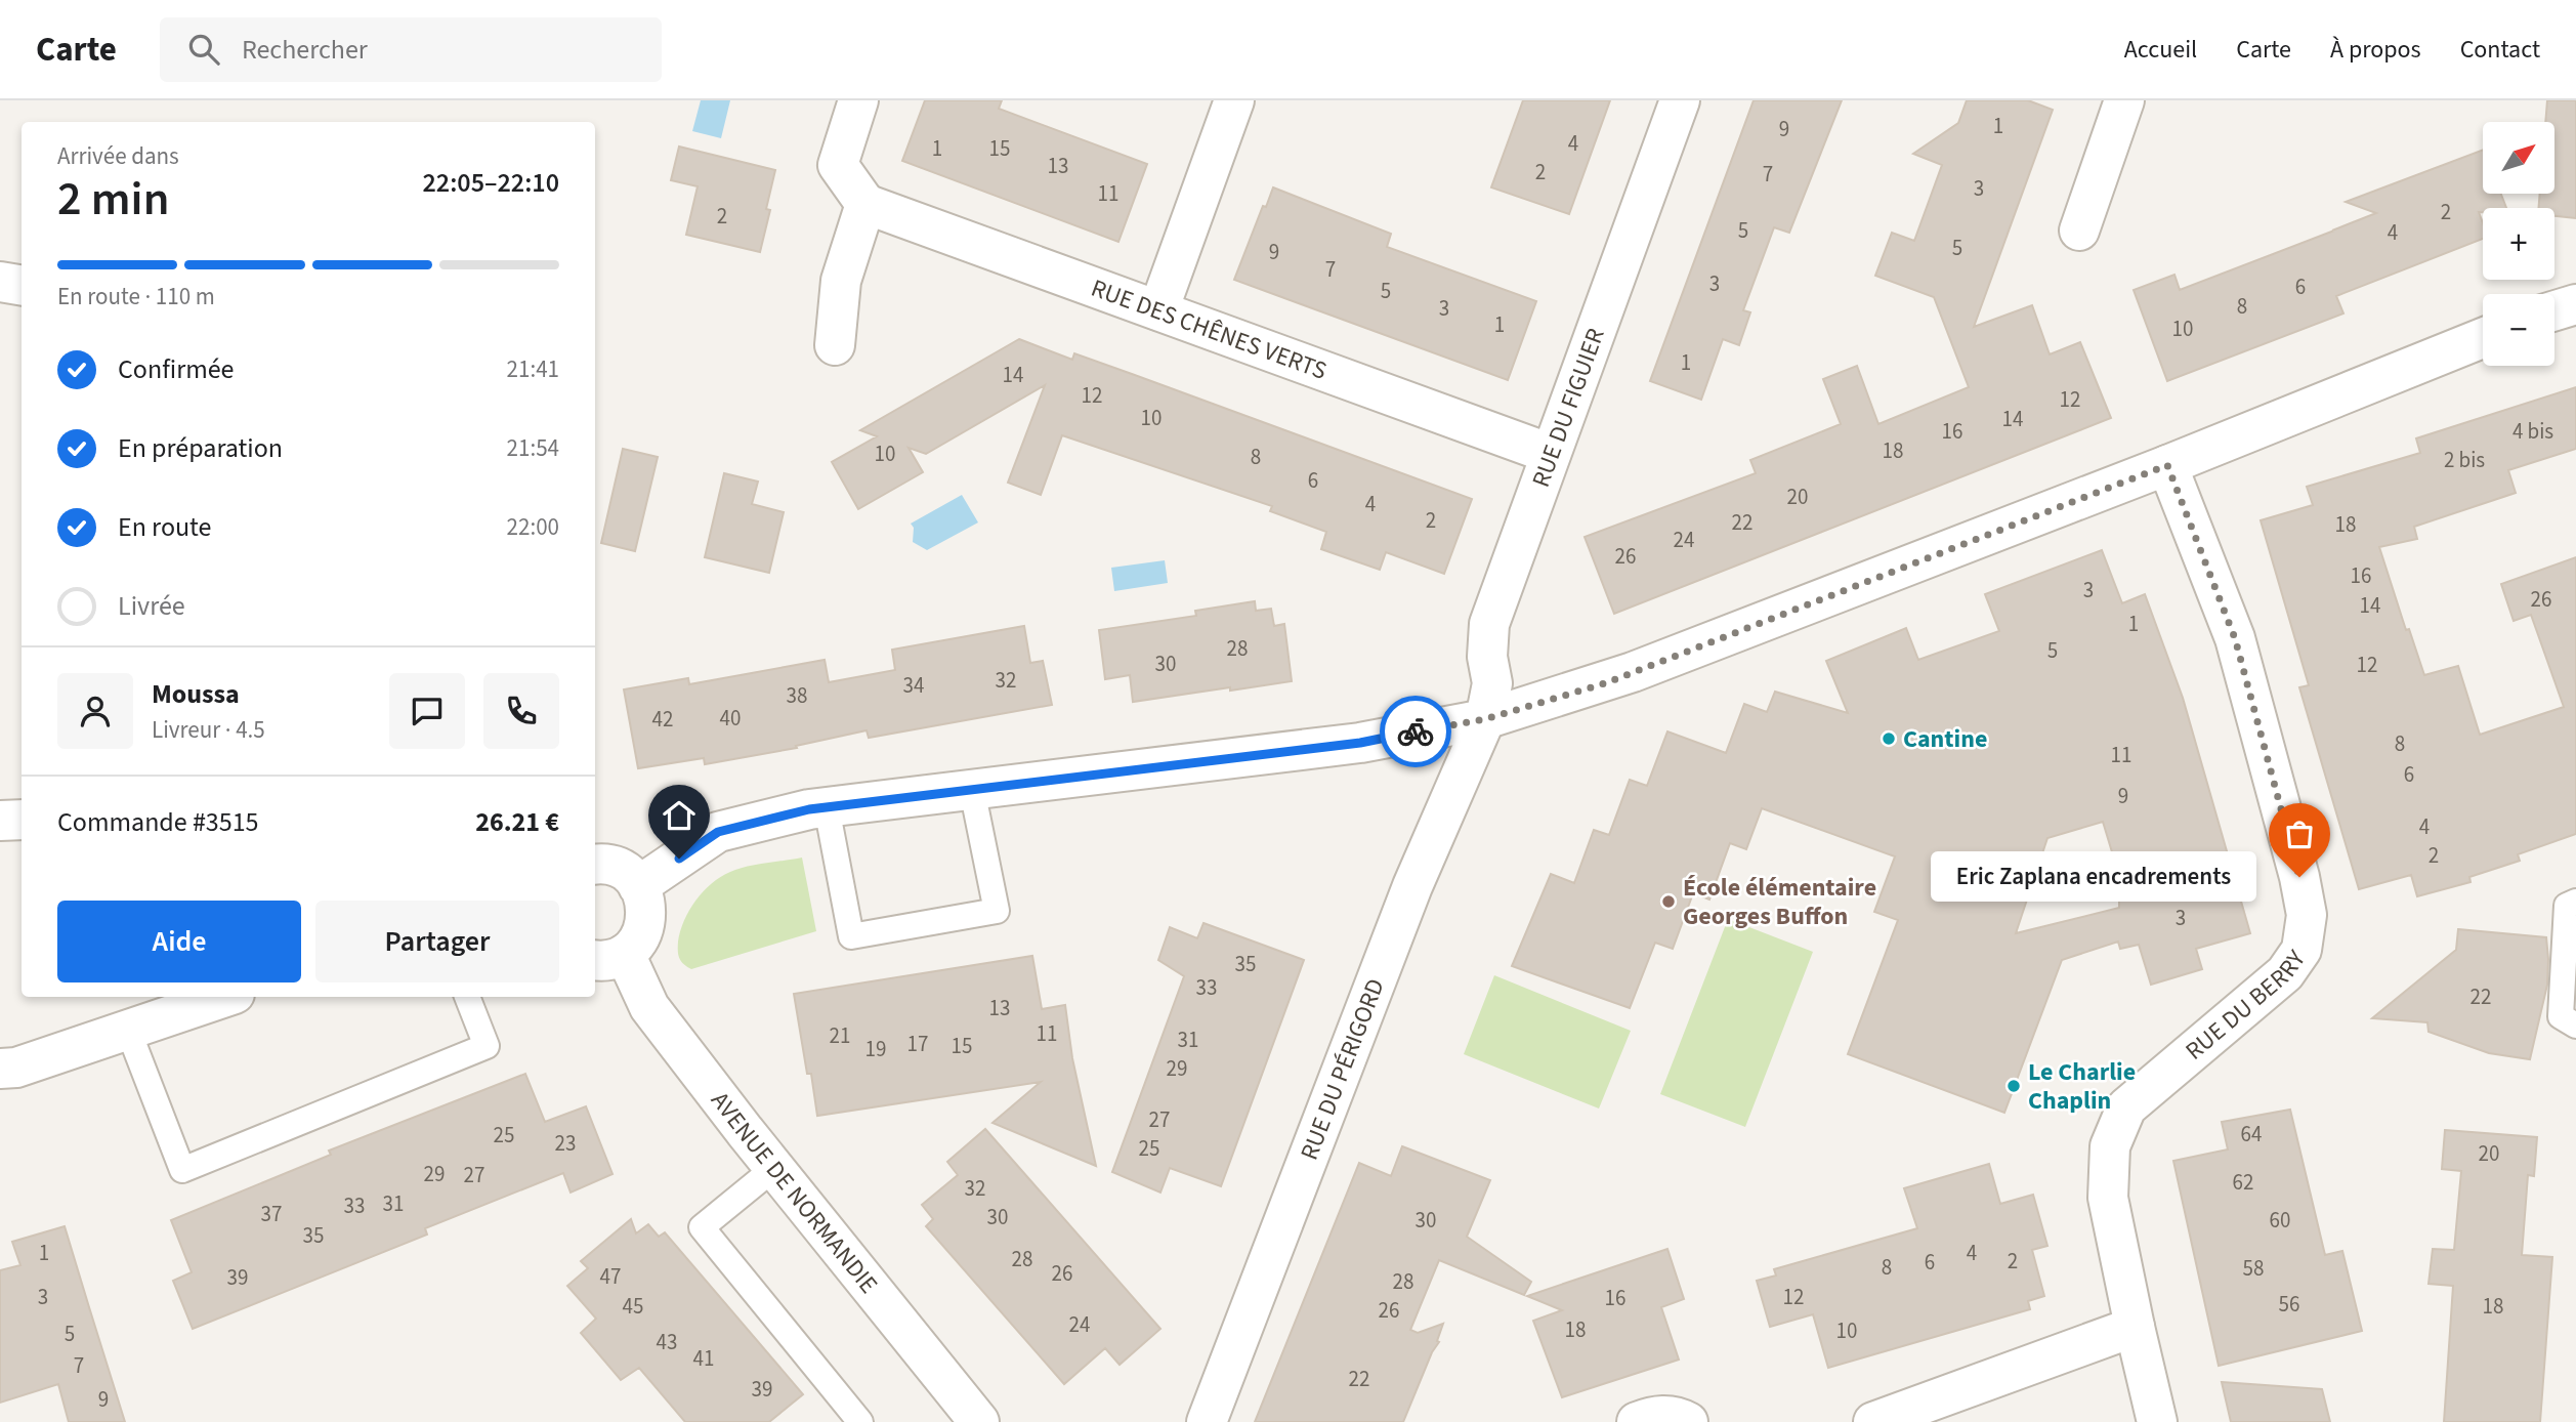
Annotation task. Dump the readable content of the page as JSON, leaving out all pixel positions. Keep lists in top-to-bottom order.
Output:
{
  "streets": {
    "street": [
      "RUE DES CHÊNES VERTS",
      "RUE DU FIGUIER",
      "RUE DU BERRY",
      "RUE DU PÉRIGORD",
      "AVENUE DE NORMANDIE"
    ]
  },
  "crossings": [
    ["RUE DES CHÊNES VERTS", "RUE DU FIGUIER"],
    ["RUE DU FIGUIER", "RUE DU PÉRIGORD"]
  ],
  "places": [
    "Cantine",
    "Eric Zaplana encadrements",
    "École élémentaire Georges Buffon",
    "Le Charlie Chaplin"
  ],
  "house_numbers": [
    "1",
    "9",
    "4",
    "1",
    "15",
    "13",
    "2",
    "7",
    "3",
    "11",
    "2",
    "2",
    "5",
    "4",
    "5",
    "9",
    "7",
    "3",
    "6",
    "5",
    "8",
    "3",
    "1",
    "10",
    "1",
    "14",
    "12",
    "12",
    "10",
    "14",
    "16",
    "4 bis",
    "18",
    "10",
    "8",
    "2 bis",
    "6",
    "20",
    "4",
    "2",
    "22",
    "18",
    "24",
    "26",
    "16",
    "3",
    "26",
    "14",
    "1",
    "28",
    "5",
    "30",
    "12",
    "32",
    "34",
    "38",
    "40",
    "42",
    "8",
    "11",
    "6",
    "9",
    "4",
    "2",
    "3",
    "35",
    "33",
    "22",
    "13",
    "11",
    "21",
    "31",
    "17",
    "15",
    "19",
    "29",
    "27",
    "64",
    "25",
    "23",
    "25",
    "20",
    "29",
    "27",
    "62",
    "32",
    "31",
    "33",
    "37",
    "30",
    "30",
    "60",
    "35",
    "1",
    "4",
    "28",
    "2",
    "6",
    "8",
    "58",
    "26",
    "47",
    "39",
    "28",
    "3",
    "12",
    "16",
    "56",
    "45",
    "18",
    "26",
    "24",
    "18",
    "10",
    "5",
    "43",
    "41",
    "7",
    "22",
    "39",
    "9"
  ],
  "north": "top right",
  "page": {
    "header": "Carte",
    "search": "Rechercher",
    "nav": [
      "Accueil",
      "Carte",
      "À propos",
      "Contact"
    ],
    "map_buttons": ["+", "−"],
    "heading": ["2 min", "Arrivée dans", "22:05–22:10"],
    "panel": [
      "Moussa",
      "Livreur · 4.5",
      "Commande #3515",
      "26.21 €"
    ],
    "bar": "En route · 110 m",
    "list": [
      ["Confirmée", "21:41"],
      ["En préparation", "21:54"],
      ["En route", "22:00"],
      "Livrée"
    ],
    "bubble": "Eric Zaplana encadrements",
    "buttons": ["Aide", "Partager"]
  }
}
